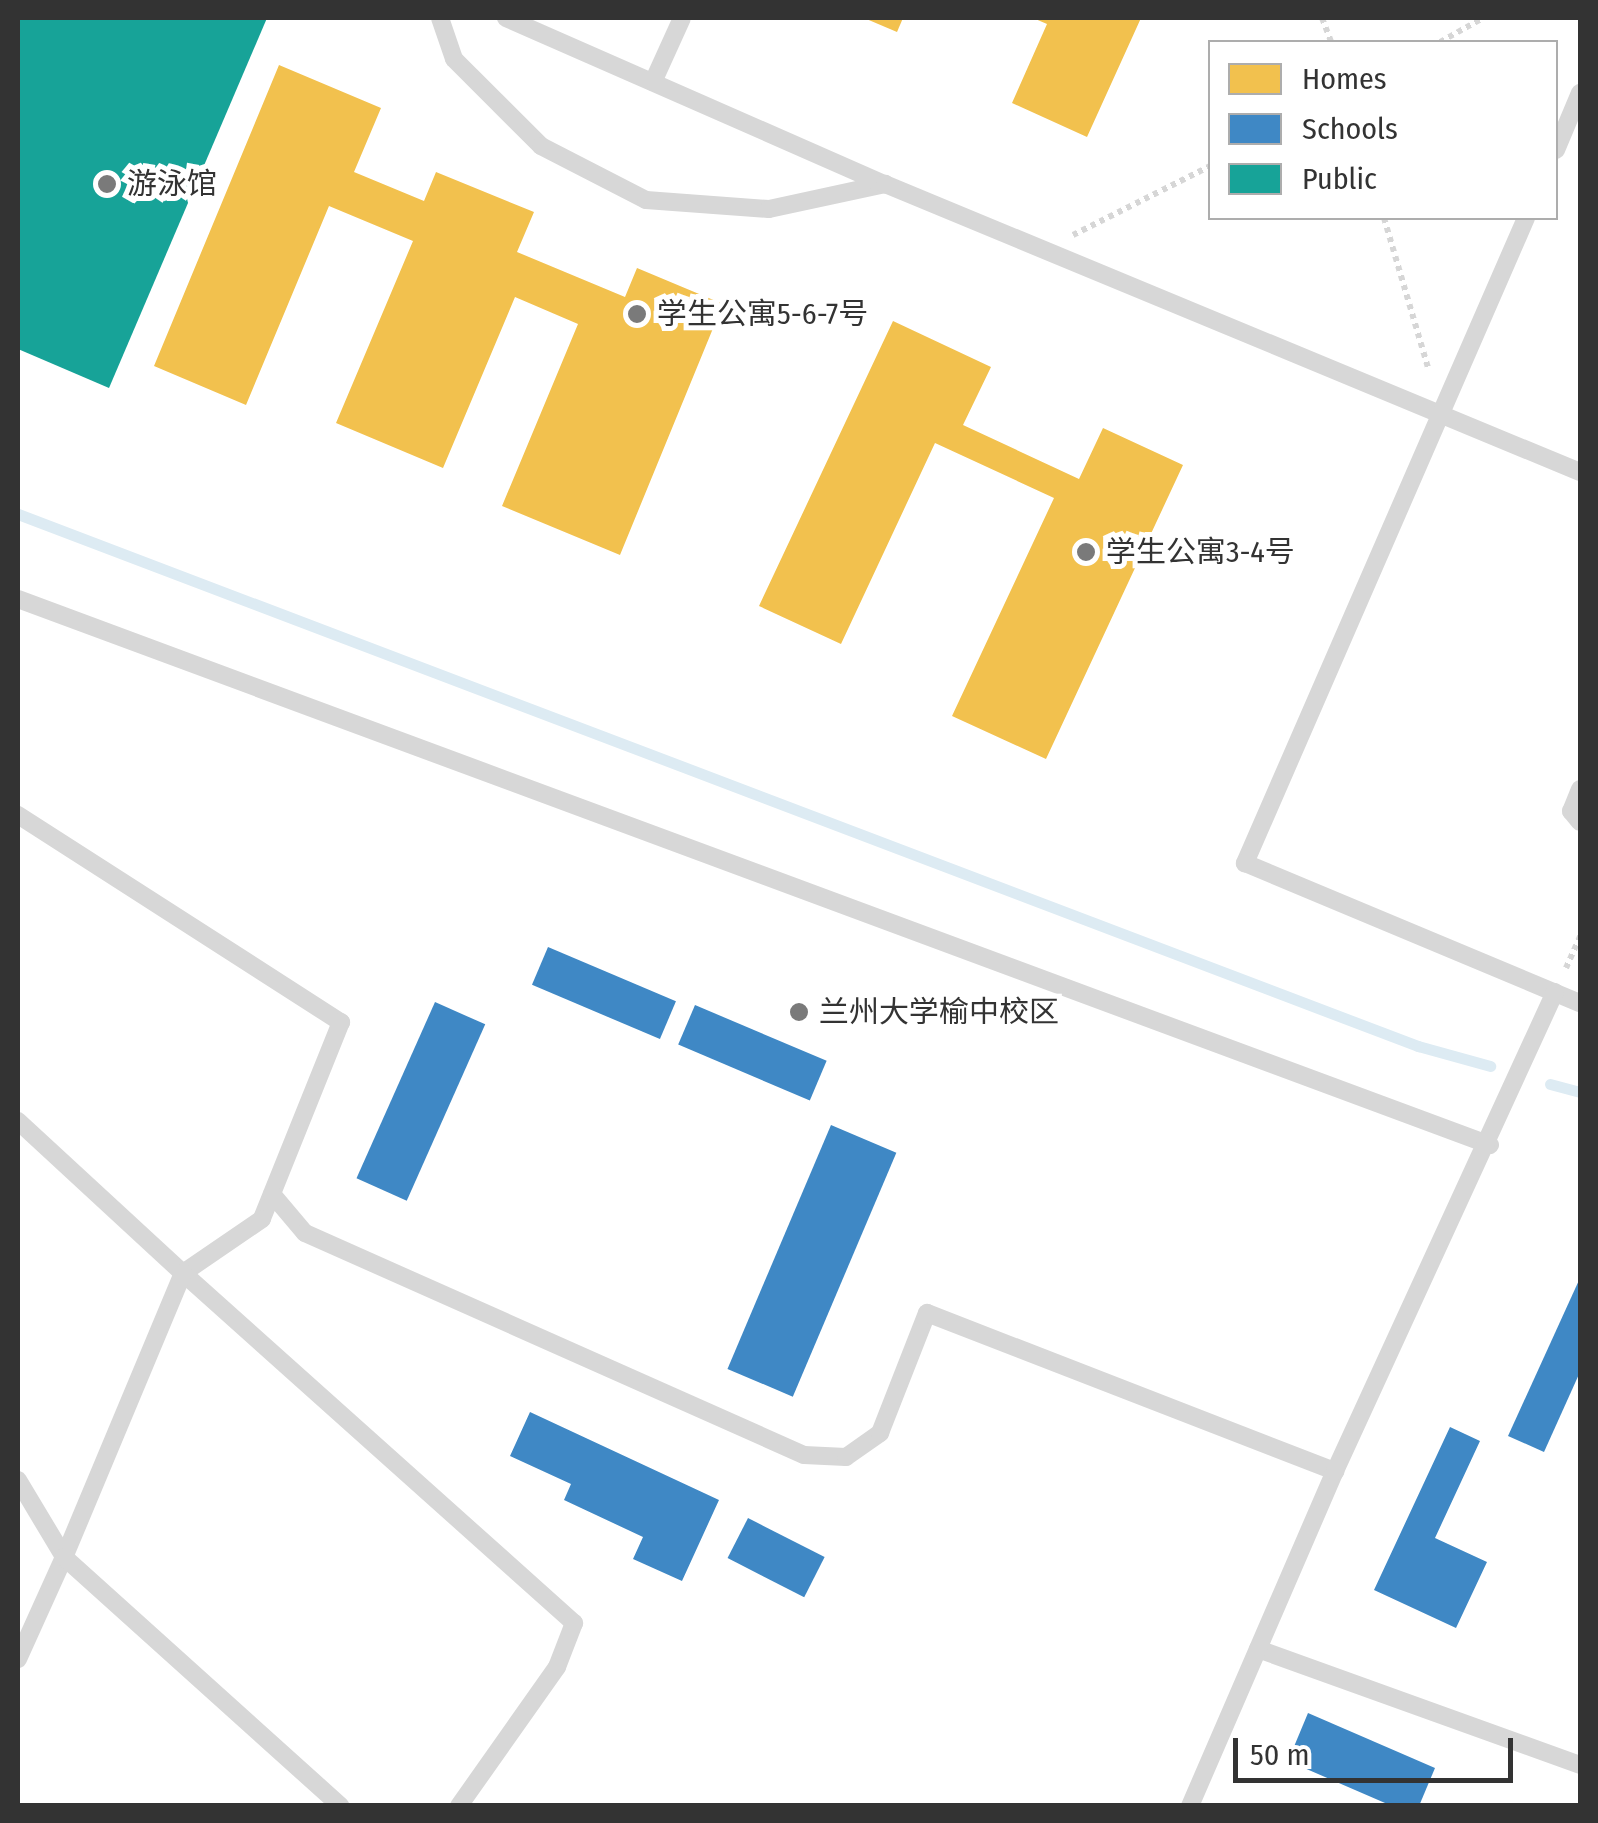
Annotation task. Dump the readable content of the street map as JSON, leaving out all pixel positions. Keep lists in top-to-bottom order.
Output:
{
  "places": [
    "游泳馆",
    "学生公寓5-6-7号",
    "学生公寓3-4号",
    "兰州大学榆中校区"
  ],
  "legend": ["Homes", "Schools", "Public"],
  "scale_bar": "50 m"
}
